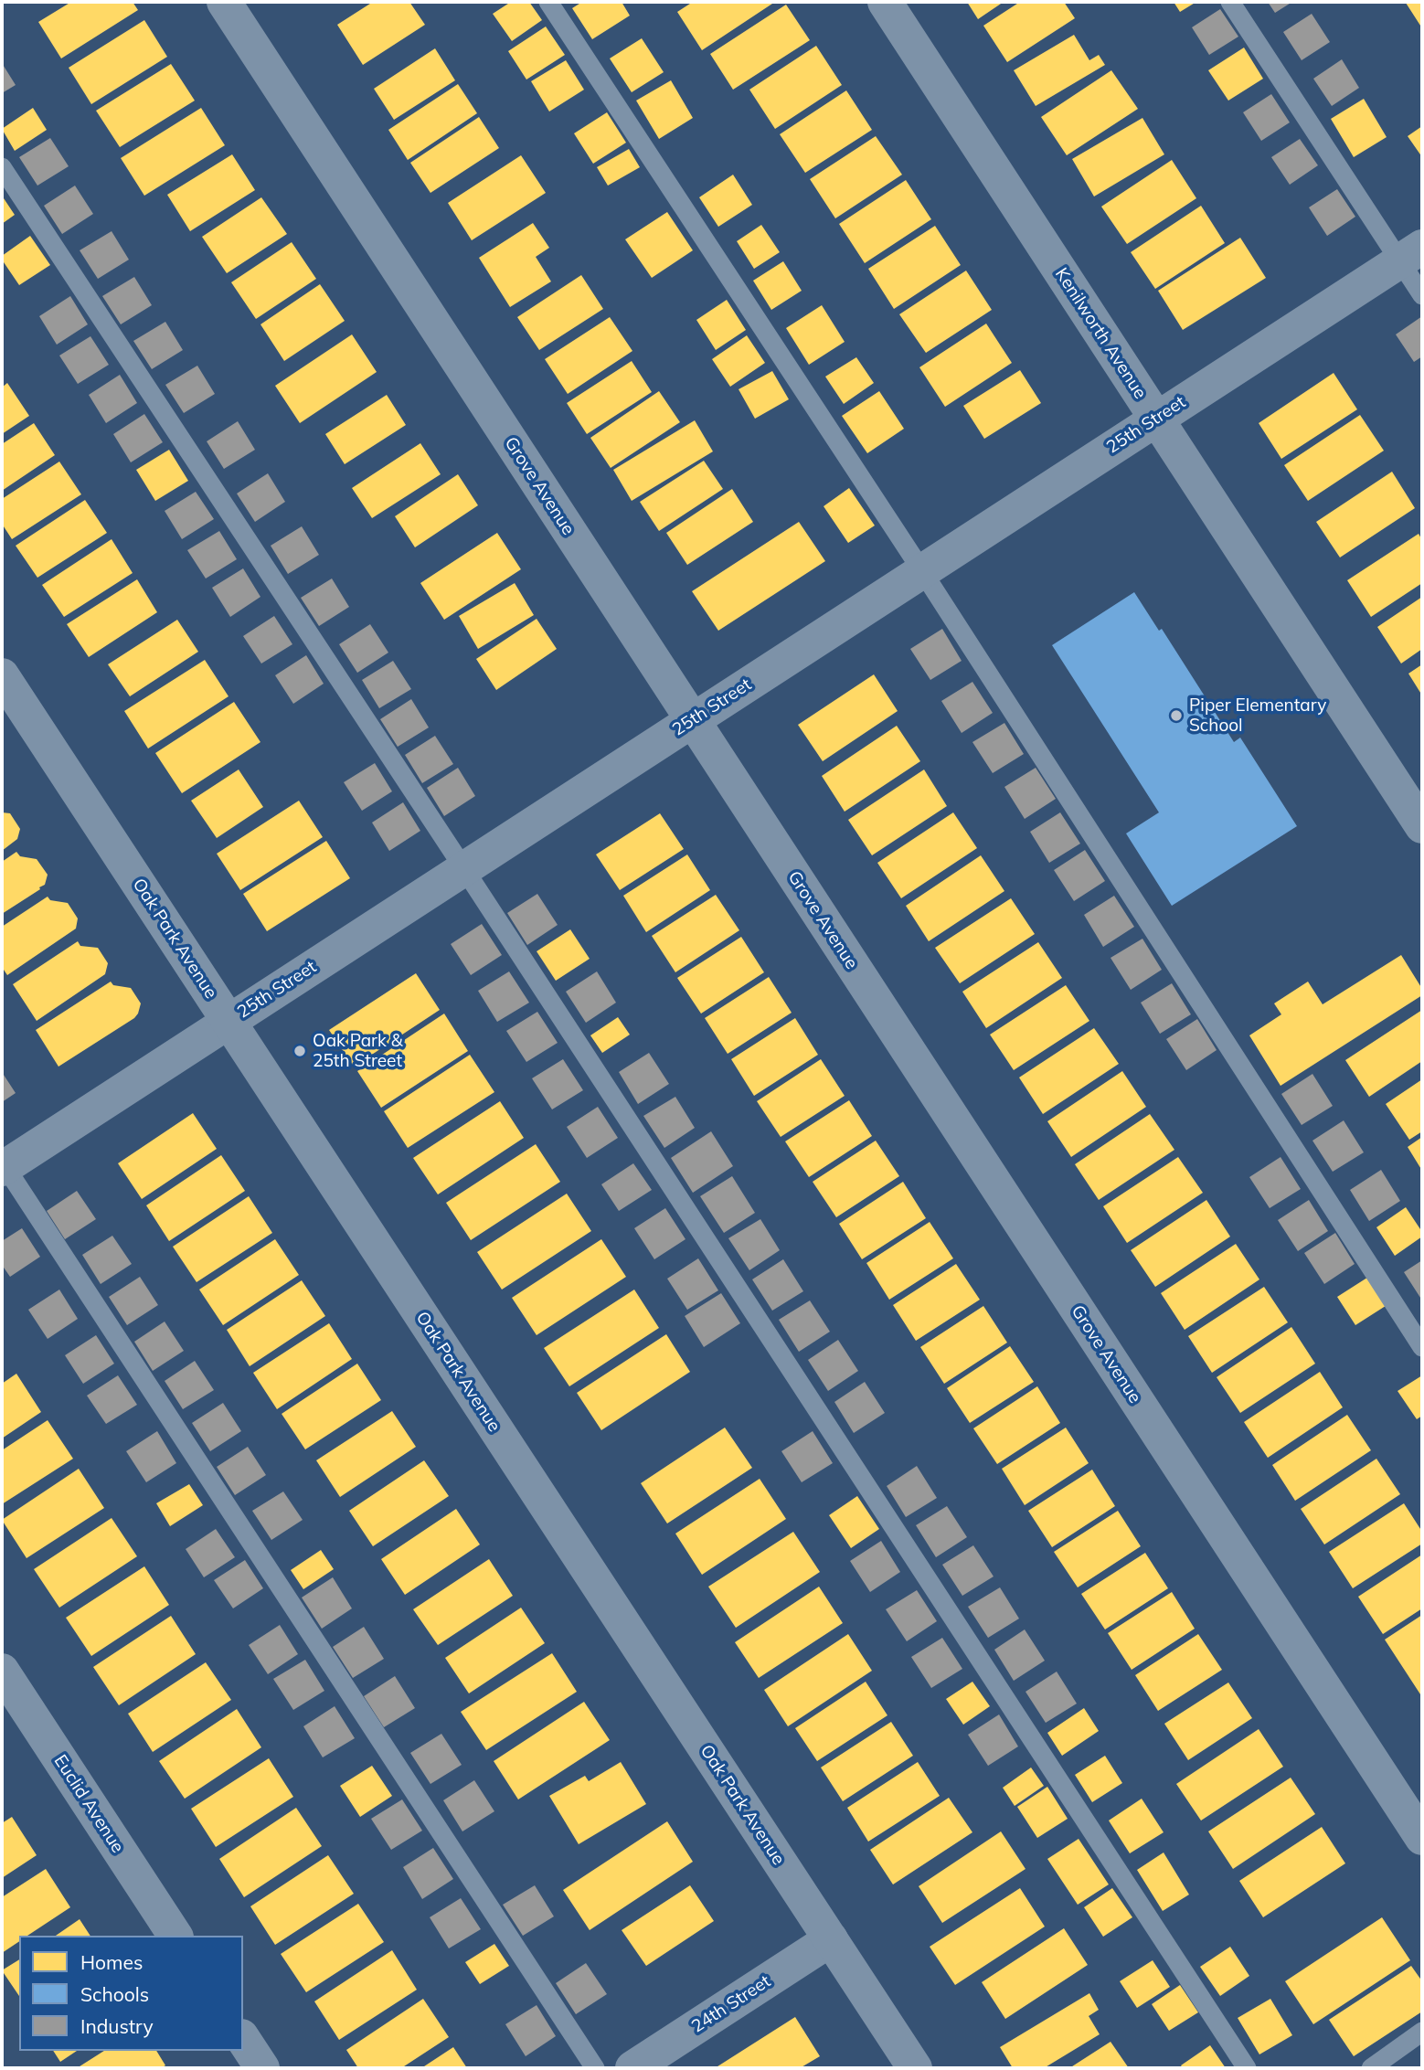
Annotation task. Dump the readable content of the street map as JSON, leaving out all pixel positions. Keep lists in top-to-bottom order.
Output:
{
  "streets": {
    "street": [
      "Kenilworth Avenue",
      "25th Street",
      "Grove Avenue",
      "Oak Park Avenue",
      "Euclid Avenue",
      "24th Street"
    ]
  },
  "crossings": [
    ["Kenilworth Avenue", "25th Street"],
    ["25th Street", "Grove Avenue"],
    ["25th Street", "Oak Park Avenue"],
    ["Oak Park Avenue", "24th Street"]
  ],
  "places": ["Piper Elementary School", "Oak Park & 25th Street"],
  "legend": ["Homes", "Schools", "Industry"]
}
